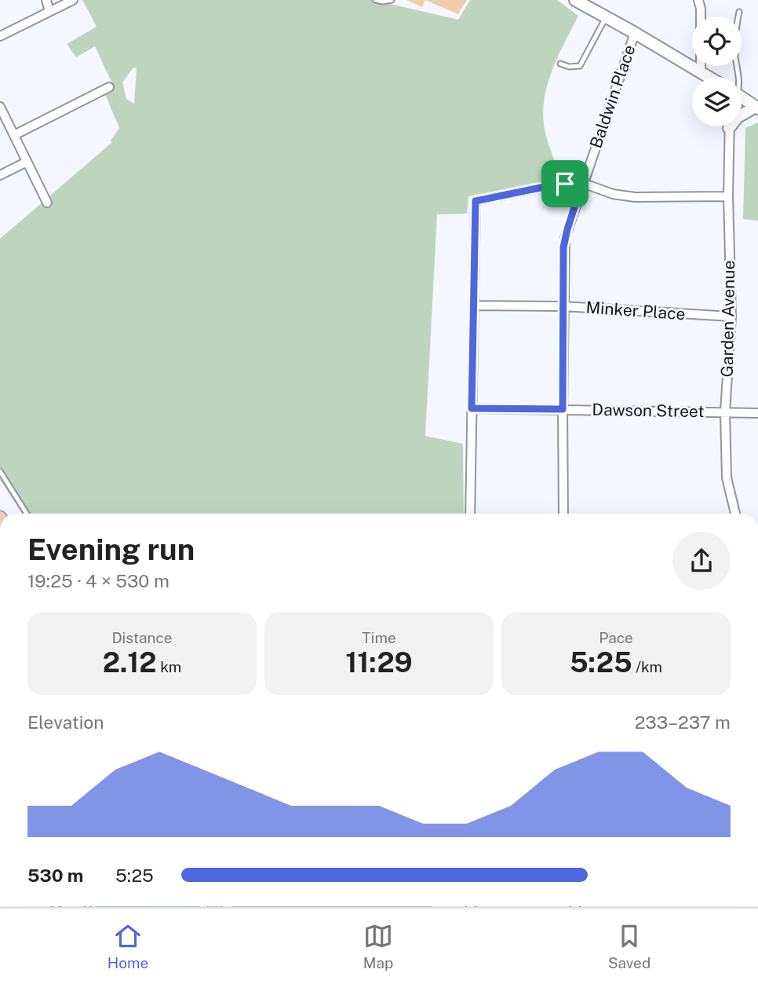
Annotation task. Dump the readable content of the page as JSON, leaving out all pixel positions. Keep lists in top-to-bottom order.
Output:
{
  "streets": {
    "street": [
      "Baldwin Place",
      "Minker Place",
      "Garden Avenue",
      "Dawson Street"
    ]
  },
  "crossings": [
    ["Baldwin Place", "Minker Place"],
    ["Baldwin Place", "Dawson Street"],
    ["Minker Place", "Garden Avenue"],
    ["Garden Avenue", "Dawson Street"]
  ],
  "page": {
    "heading": ["Evening run", "19:25 · 4 × 530 m"],
    "stats": [
      ["Distance", "2.12 km"],
      ["Time", "11:29"],
      ["Pace", "5:25 /km"]
    ],
    "chart": ["Elevation", "233–237 m"],
    "list": [
      {
        "name": "530 m",
        "note": "5:25"
      }
    ],
    "tabs": ["Home", "Map", "Saved"]
  }
}
